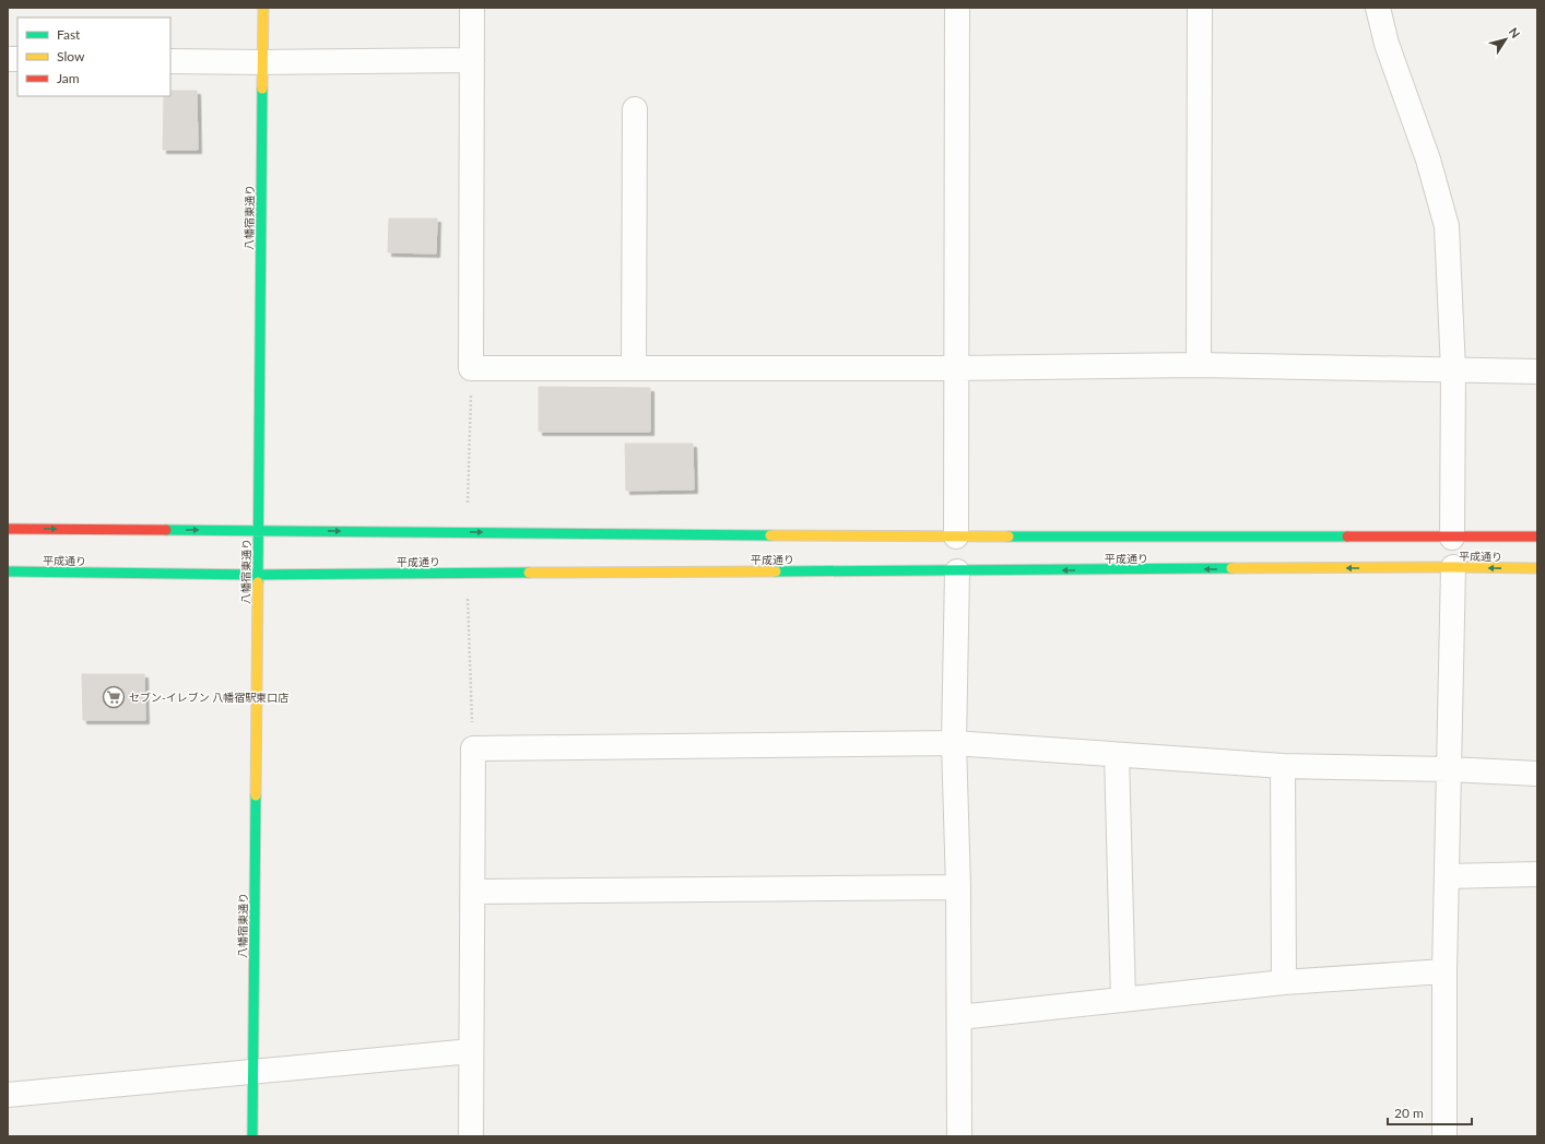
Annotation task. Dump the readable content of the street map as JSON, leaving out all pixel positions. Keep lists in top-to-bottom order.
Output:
{
  "streets": {
    "street": ["八幡宿東通り", "平成通り"]
  },
  "crossings": [
    ["八幡宿東通り", "平成通り"]
  ],
  "places": {
    "supermarket": ["セブン-イレブン 八幡宿駅東口店"]
  },
  "legend": ["Fast", "Slow", "Jam"],
  "scale_bar": "20 m",
  "north": "top right"
}
